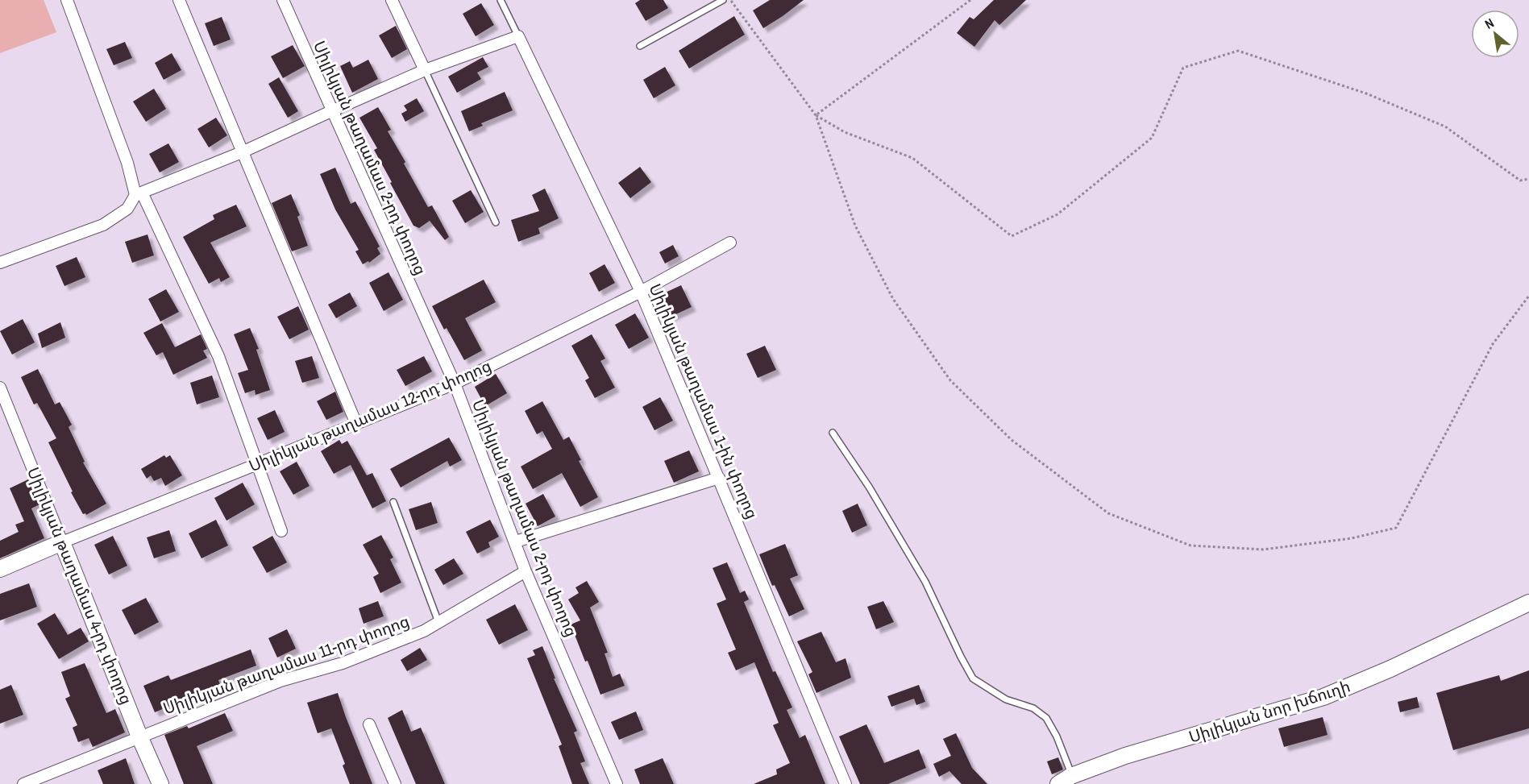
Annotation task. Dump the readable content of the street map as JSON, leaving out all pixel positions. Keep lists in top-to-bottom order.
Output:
{
  "streets": {
    "main road": ["Սիլիկյան թաղամաս 12-րդ փողոց", "Սիլիկյան թաղամաս 4-րդ փողոց", "Սիլիկյան նոր խճուղի"],
    "street": ["Սիլիկյան թաղամաս 2-րդ փողոց", "Սիլիկյան թաղամաս 1-ին փողոց", "Սիլիկյան թաղամաս 11-րդ փողոց"]
  },
  "crossings": [
    ["Սիլիկյան թաղամաս 2-րդ փողոց", "Սիլիկյան թաղամաս 12-րդ փողոց"],
    ["Սիլիկյան թաղամաս 2-րդ փողոց", "Սիլիկյան թաղամաս 11-րդ փողոց"],
    ["Սիլիկյան թաղամաս 1-ին փողոց", "Սիլիկյան թաղամաս 12-րդ փողոց"],
    ["Սիլիկյան թաղամաս 12-րդ փողոց", "Սիլիկյան թաղամաս 4-րդ փողոց"],
    ["Սիլիկյան թաղամաս 4-րդ փողոց", "Սիլիկյան թաղամաս 11-րդ փողոց"]
  ],
  "north": "top left"
}
